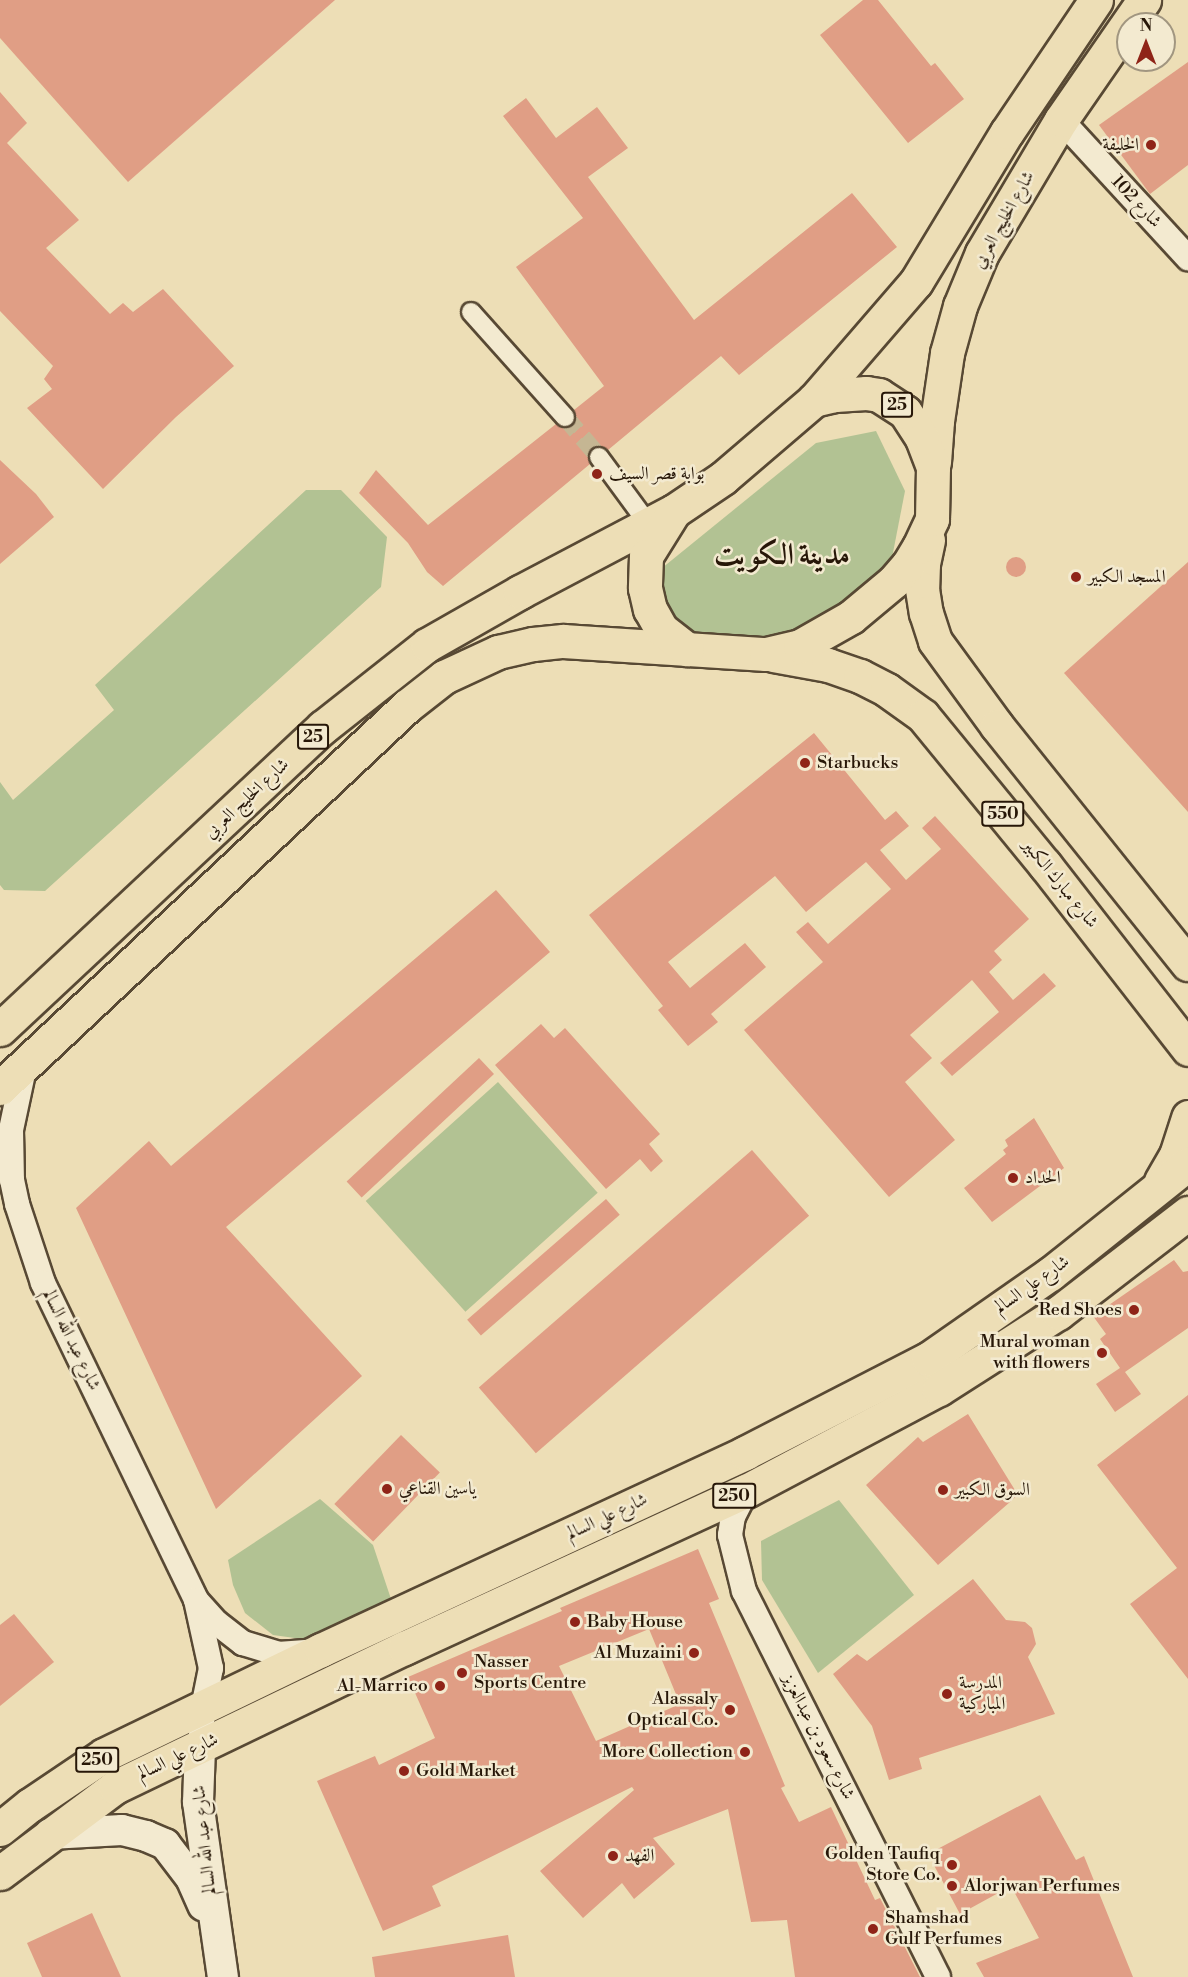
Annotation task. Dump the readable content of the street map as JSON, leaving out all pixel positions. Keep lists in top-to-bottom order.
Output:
{
  "streets": {
    "main road": [
      "شارع الخليج العربي",
      "25",
      "550",
      "شارع مبارك الكبير",
      "شارع علي السالم",
      "250"
    ],
    "street": ["شارع 102", "شارع عبد الله السالم", "شارع سعود بن عبدالعزيز"]
  },
  "crossings": [
    ["شارع 102", "شارع الخليج العربي"],
    ["شارع الخليج العربي", "25"],
    ["25", "550"],
    ["25", "شارع مبارك الكبير"],
    ["25", "شارع عبد الله السالم"],
    ["شارع علي السالم", "شارع عبد الله السالم"],
    ["شارع علي السالم", "شارع سعود بن عبدالعزيز"]
  ],
  "districts": ["مدينة الكويت"],
  "places": [
    "الخليفة",
    "بوابة قصر السيف",
    "المسجد الكبير",
    "Starbucks",
    "الحداد",
    "Red Shoes",
    "Mural woman with flowers",
    "ياسين القناعي",
    "السوق الكبير",
    "Baby House",
    "Al Muzaini",
    "Nasser Sports Centre",
    "Al-Marrico",
    "المدرسة المباركية",
    "Alassaly Optical Co.",
    "More Collection",
    "Gold Market",
    "الفهد",
    "Golden Taufiq Store Co.",
    "Alorjwan Perfumes",
    "Shamshad Gulf Perfumes"
  ],
  "north": "top"
}
